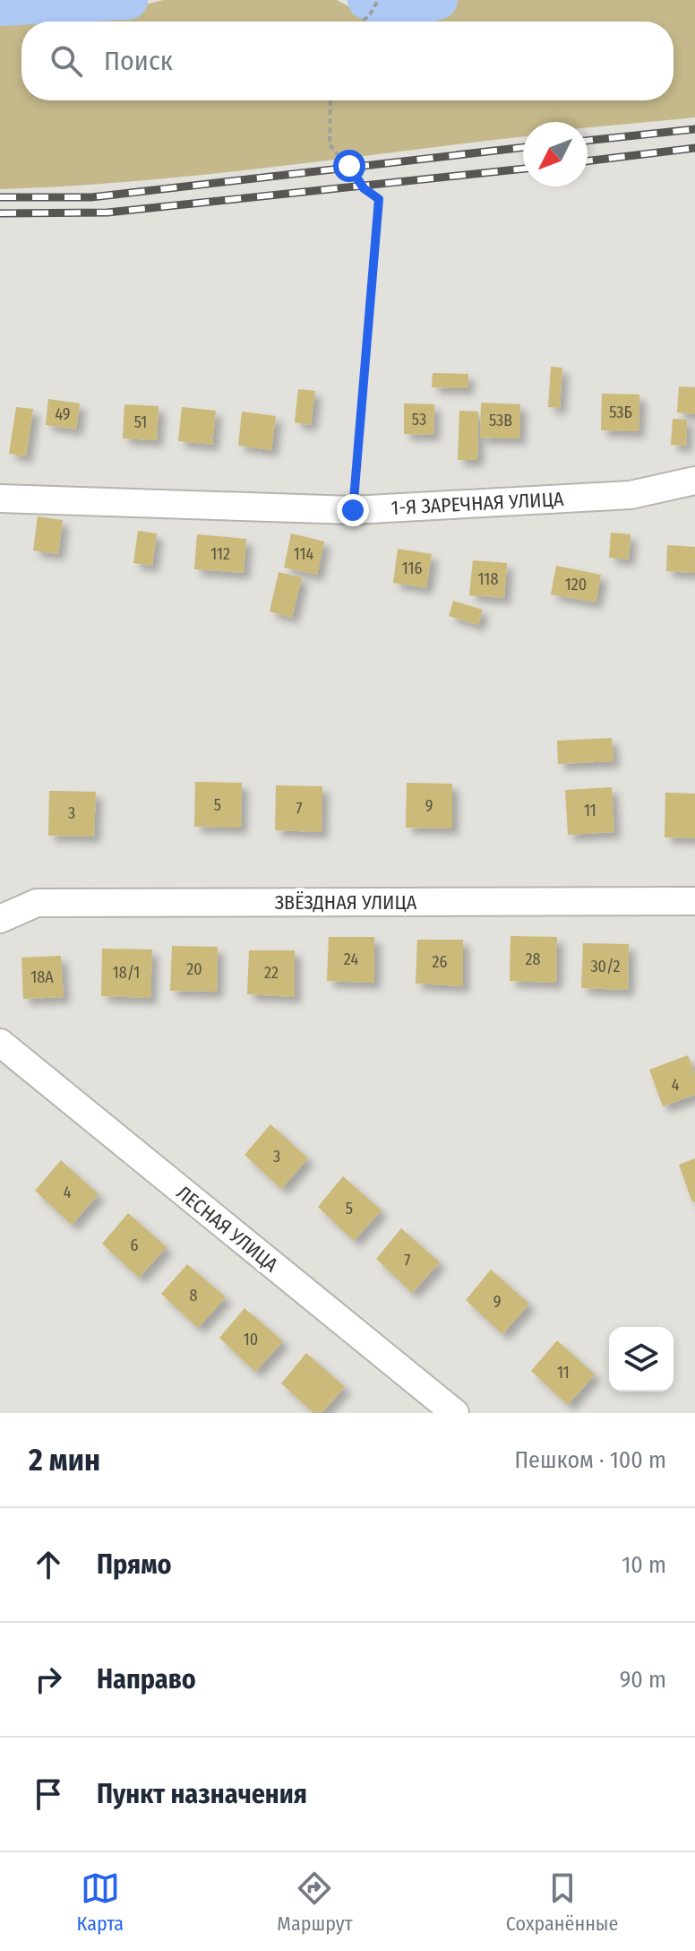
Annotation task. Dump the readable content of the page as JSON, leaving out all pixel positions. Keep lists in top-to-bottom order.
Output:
{
  "streets": {
    "street": ["1-Я ЗАРЕЧНАЯ УЛИЦА", "ЗВЁЗДНАЯ УЛИЦА", "ЛЕСНАЯ УЛИЦА"]
  },
  "house_numbers": [
    "53Б",
    "49",
    "53",
    "53В",
    "51",
    "112",
    "114",
    "116",
    "118",
    "120",
    "5",
    "9",
    "7",
    "11",
    "3",
    "24",
    "28",
    "26",
    "30/2",
    "20",
    "18/1",
    "22",
    "18А",
    "4",
    "3",
    "4",
    "5",
    "6",
    "7",
    "8",
    "9",
    "10",
    "11"
  ],
  "north": "bottom left",
  "page": {
    "search": "Поиск",
    "heading": ["2 мин", "Пешком · 100 m"],
    "list": [
      ["Прямо", "10 m"],
      ["Направо", "90 m"],
      "Пункт назначения"
    ],
    "nav": ["Карта", "Маршрут", "Сохранённые"]
  }
}
